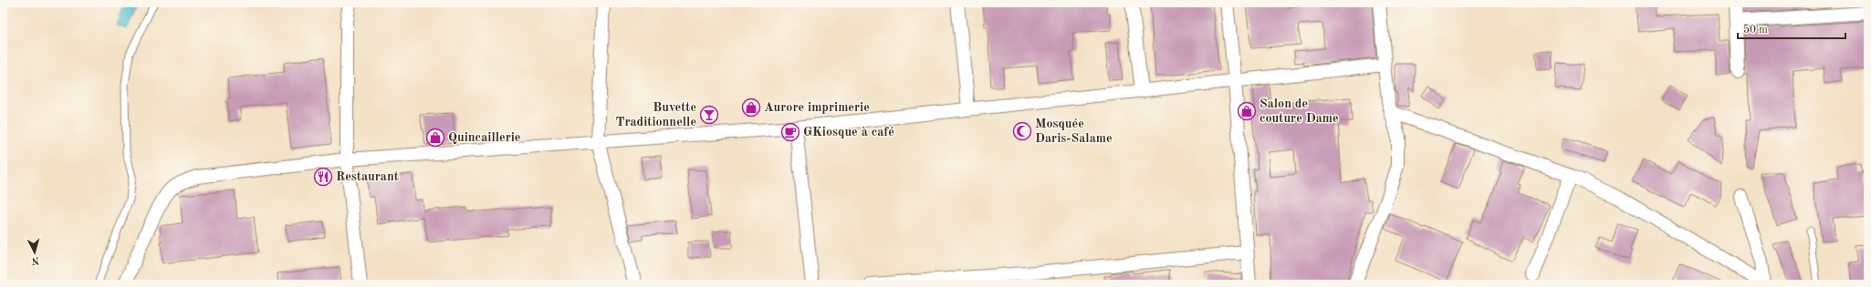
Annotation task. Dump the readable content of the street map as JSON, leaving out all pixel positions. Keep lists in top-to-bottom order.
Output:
{
  "places": {
    "shop": ["Aurore imprimerie", "Salon de couture Dame", "Quincaillerie"],
    "bar": ["Buvette Traditionnelle"],
    "mosque": ["Mosquée Daris-Salame"],
    "cafe": ["GKiosque à café"],
    "restaurant": ["Restaurant"]
  },
  "scale_bar": "50 m",
  "north": "bottom"
}
